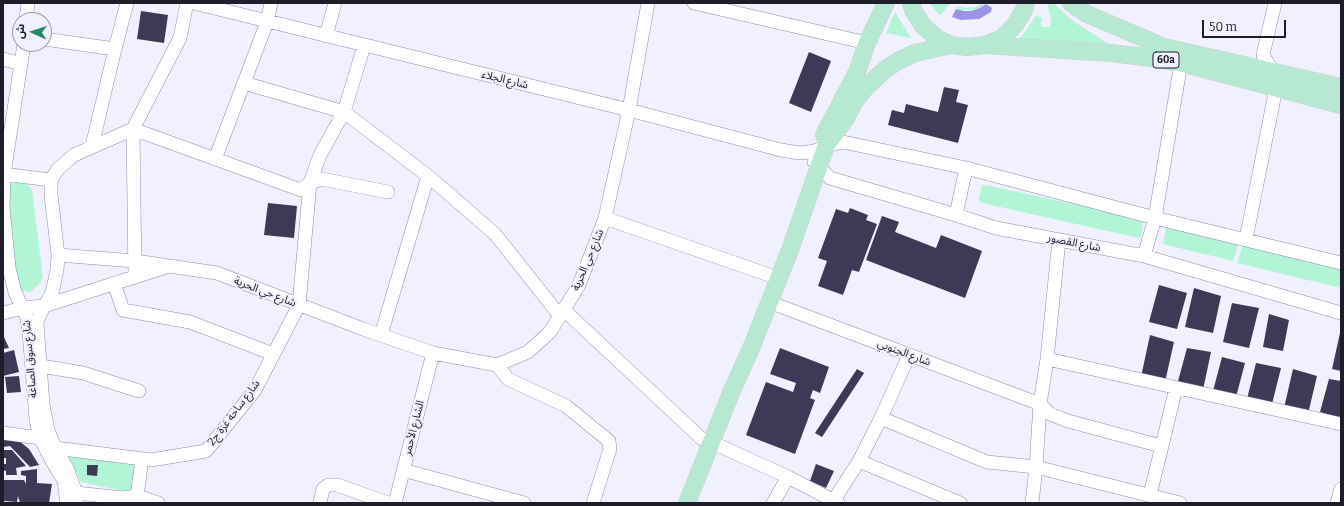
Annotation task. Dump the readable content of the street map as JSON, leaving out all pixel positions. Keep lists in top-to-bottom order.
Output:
{
  "streets": {
    "main road": ["60a"],
    "street": [
      "شارع الجلاء",
      "شارع القصور",
      "شارع حي الحرية",
      "شارع الجنوبي",
      "شارع سوق الصاغة",
      "شارع ساحة غزة ج2",
      "الشارع الأحمر"
    ]
  },
  "crossings": [
    ["شارع الجلاء", "شارع القصور"],
    ["شارع الجلاء", "شارع حي الحرية"],
    ["شارع حي الحرية", "شارع ساحة غزة ج2"],
    ["شارع حي الحرية", "الشارع الأحمر"]
  ],
  "scale_bar": "50 m",
  "north": "left"
}
